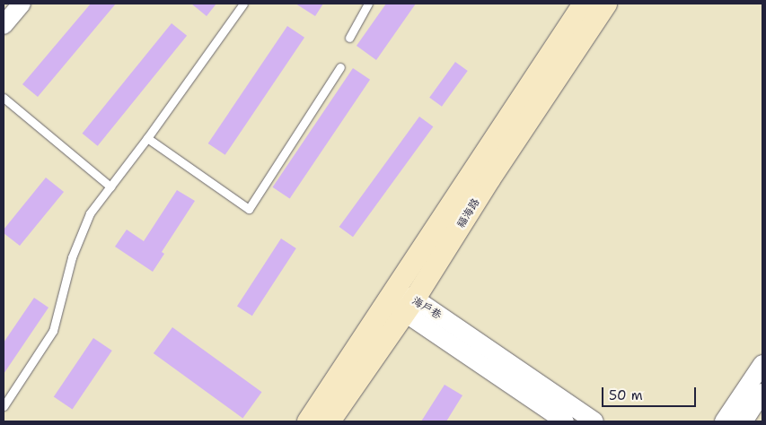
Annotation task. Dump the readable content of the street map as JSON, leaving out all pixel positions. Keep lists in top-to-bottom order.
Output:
{
  "streets": {
    "main road": ["福海路"],
    "street": ["海户巷"]
  },
  "crossings": [
    ["福海路", "海户巷"]
  ],
  "scale_bar": "50 m"
}
